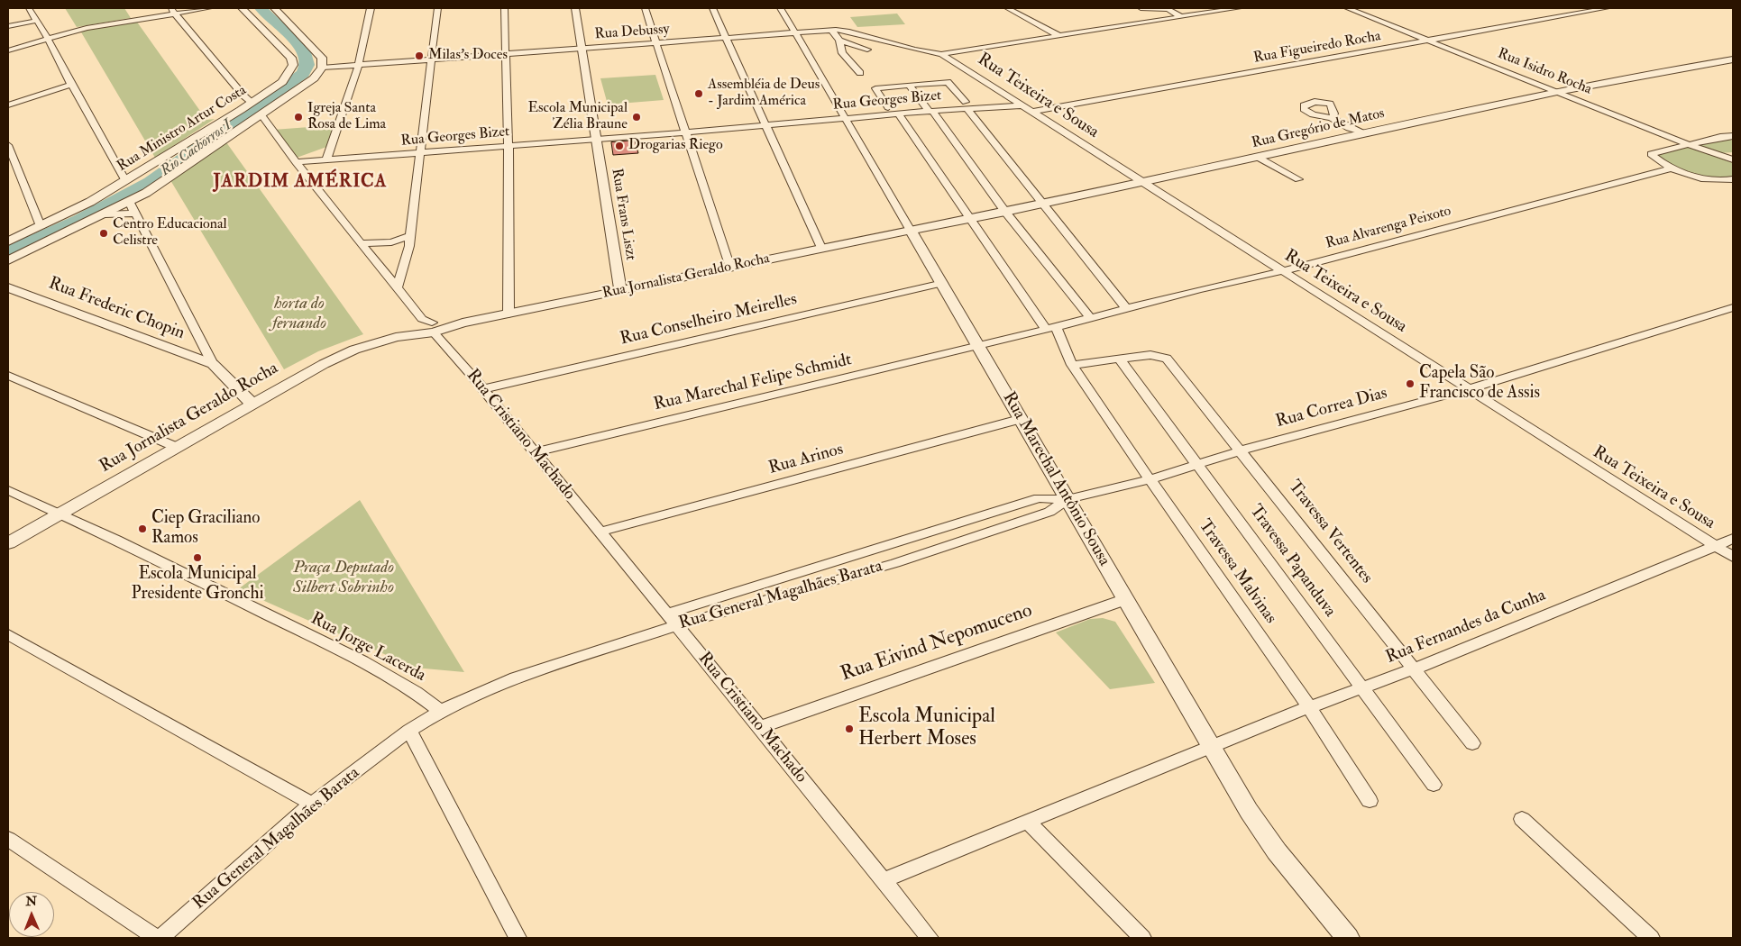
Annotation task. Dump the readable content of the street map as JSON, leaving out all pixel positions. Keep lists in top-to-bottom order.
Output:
{
  "streets": {
    "street": [
      "Rua Debussy",
      "Rua Figueiredo Rocha",
      "Rua Isidro Rocha",
      "Rua Teixeira e Sousa",
      "Rua Georges Bizet",
      "Rua Ministro Artur Costa",
      "Rua Gregório de Matos",
      "Rua Frans Liszt",
      "Rua Alvarenga Peixoto",
      "Rua Jornalista Geraldo Rocha",
      "Rua Frederic Chopin",
      "Rua Conselheiro Meirelles",
      "Rua Marechal Felipe Schmidt",
      "Rua Correa Dias",
      "Rua Cristiano Machado",
      "Rua Arinos",
      "Rua Marechal Antônio Sousa",
      "Travessa Vertentes",
      "Travessa Papanduva",
      "Travessa Malvinas",
      "Rua General Magalhães Barata",
      "Rua Fernandes da Cunha",
      "Rua Eivind Nepomuceno",
      "Rua Jorge Lacerda"
    ]
  },
  "crossings": [
    ["Rua Debussy", "Rua Teixeira e Sousa"],
    ["Rua Debussy", "Rua Ministro Artur Costa"],
    ["Rua Debussy", "Rua Frans Liszt"],
    ["Rua Debussy", "Rua Marechal Antônio Sousa"],
    ["Rua Figueiredo Rocha", "Rua Isidro Rocha"],
    ["Rua Figueiredo Rocha", "Rua Teixeira e Sousa"],
    ["Rua Isidro Rocha", "Rua Gregório de Matos"],
    ["Rua Teixeira e Sousa", "Rua Georges Bizet"],
    ["Rua Teixeira e Sousa", "Rua Gregório de Matos"],
    ["Rua Teixeira e Sousa", "Rua Alvarenga Peixoto"],
    ["Rua Teixeira e Sousa", "Rua Correa Dias"],
    ["Rua Teixeira e Sousa", "Rua Fernandes da Cunha"],
    ["Rua Georges Bizet", "Rua Frans Liszt"],
    ["Rua Georges Bizet", "Rua Cristiano Machado"],
    ["Rua Georges Bizet", "Rua Marechal Antônio Sousa"],
    ["Rua Ministro Artur Costa", "Rua Cristiano Machado"],
    ["Rua Gregório de Matos", "Rua Jornalista Geraldo Rocha"],
    ["Rua Gregório de Matos", "Rua Marechal Antônio Sousa"],
    ["Rua Frans Liszt", "Rua Jornalista Geraldo Rocha"],
    ["Rua Alvarenga Peixoto", "Rua Marechal Felipe Schmidt"],
    ["Rua Alvarenga Peixoto", "Rua Marechal Antônio Sousa"],
    ["Rua Alvarenga Peixoto", "Travessa Malvinas"],
    ["Rua Jornalista Geraldo Rocha", "Rua Cristiano Machado"],
    ["Rua Jornalista Geraldo Rocha", "Rua Marechal Antônio Sousa"],
    ["Rua Jornalista Geraldo Rocha", "Rua Jorge Lacerda"],
    ["Rua Conselheiro Meirelles", "Rua Cristiano Machado"],
    ["Rua Conselheiro Meirelles", "Rua Marechal Antônio Sousa"],
    ["Rua Marechal Felipe Schmidt", "Rua Cristiano Machado"],
    ["Rua Marechal Felipe Schmidt", "Rua Marechal Antônio Sousa"],
    ["Rua Correa Dias", "Rua Marechal Antônio Sousa"],
    ["Rua Correa Dias", "Travessa Vertentes"],
    ["Rua Correa Dias", "Travessa Papanduva"],
    ["Rua Correa Dias", "Travessa Malvinas"],
    ["Rua Correa Dias", "Rua General Magalhães Barata"],
    ["Rua Cristiano Machado", "Rua Arinos"],
    ["Rua Cristiano Machado", "Rua General Magalhães Barata"],
    ["Rua Cristiano Machado", "Rua Fernandes da Cunha"],
    ["Rua Cristiano Machado", "Rua Eivind Nepomuceno"],
    ["Rua Arinos", "Rua Marechal Antônio Sousa"],
    ["Rua Marechal Antônio Sousa", "Rua General Magalhães Barata"],
    ["Rua Marechal Antônio Sousa", "Rua Fernandes da Cunha"],
    ["Rua Marechal Antônio Sousa", "Rua Eivind Nepomuceno"],
    ["Travessa Vertentes", "Travessa Papanduva"],
    ["Travessa Vertentes", "Rua Fernandes da Cunha"],
    ["Travessa Papanduva", "Rua Fernandes da Cunha"],
    ["Travessa Malvinas", "Rua Fernandes da Cunha"],
    ["Rua General Magalhães Barata", "Rua Jorge Lacerda"]
  ],
  "districts": ["JARDIM AMÉRICA"],
  "water": ["Rio Cachorros I"],
  "parks": ["horta do fernando", "Praça Deputado Silbert Sobrinho"],
  "places": [
    "Milas's Doces",
    "Assembléia de Deus - Jardim América",
    "Igreja Santa Rosa de Lima",
    "Escola Municipal Zélia Braune",
    "Drogarias Riego",
    "Centro Educacional Celistre",
    "Capela São Francisco de Assis",
    "Ciep Graciliano Ramos",
    "Escola Municipal Presidente Gronchi",
    "Escola Municipal Herbert Moses"
  ],
  "north": "top"
}
